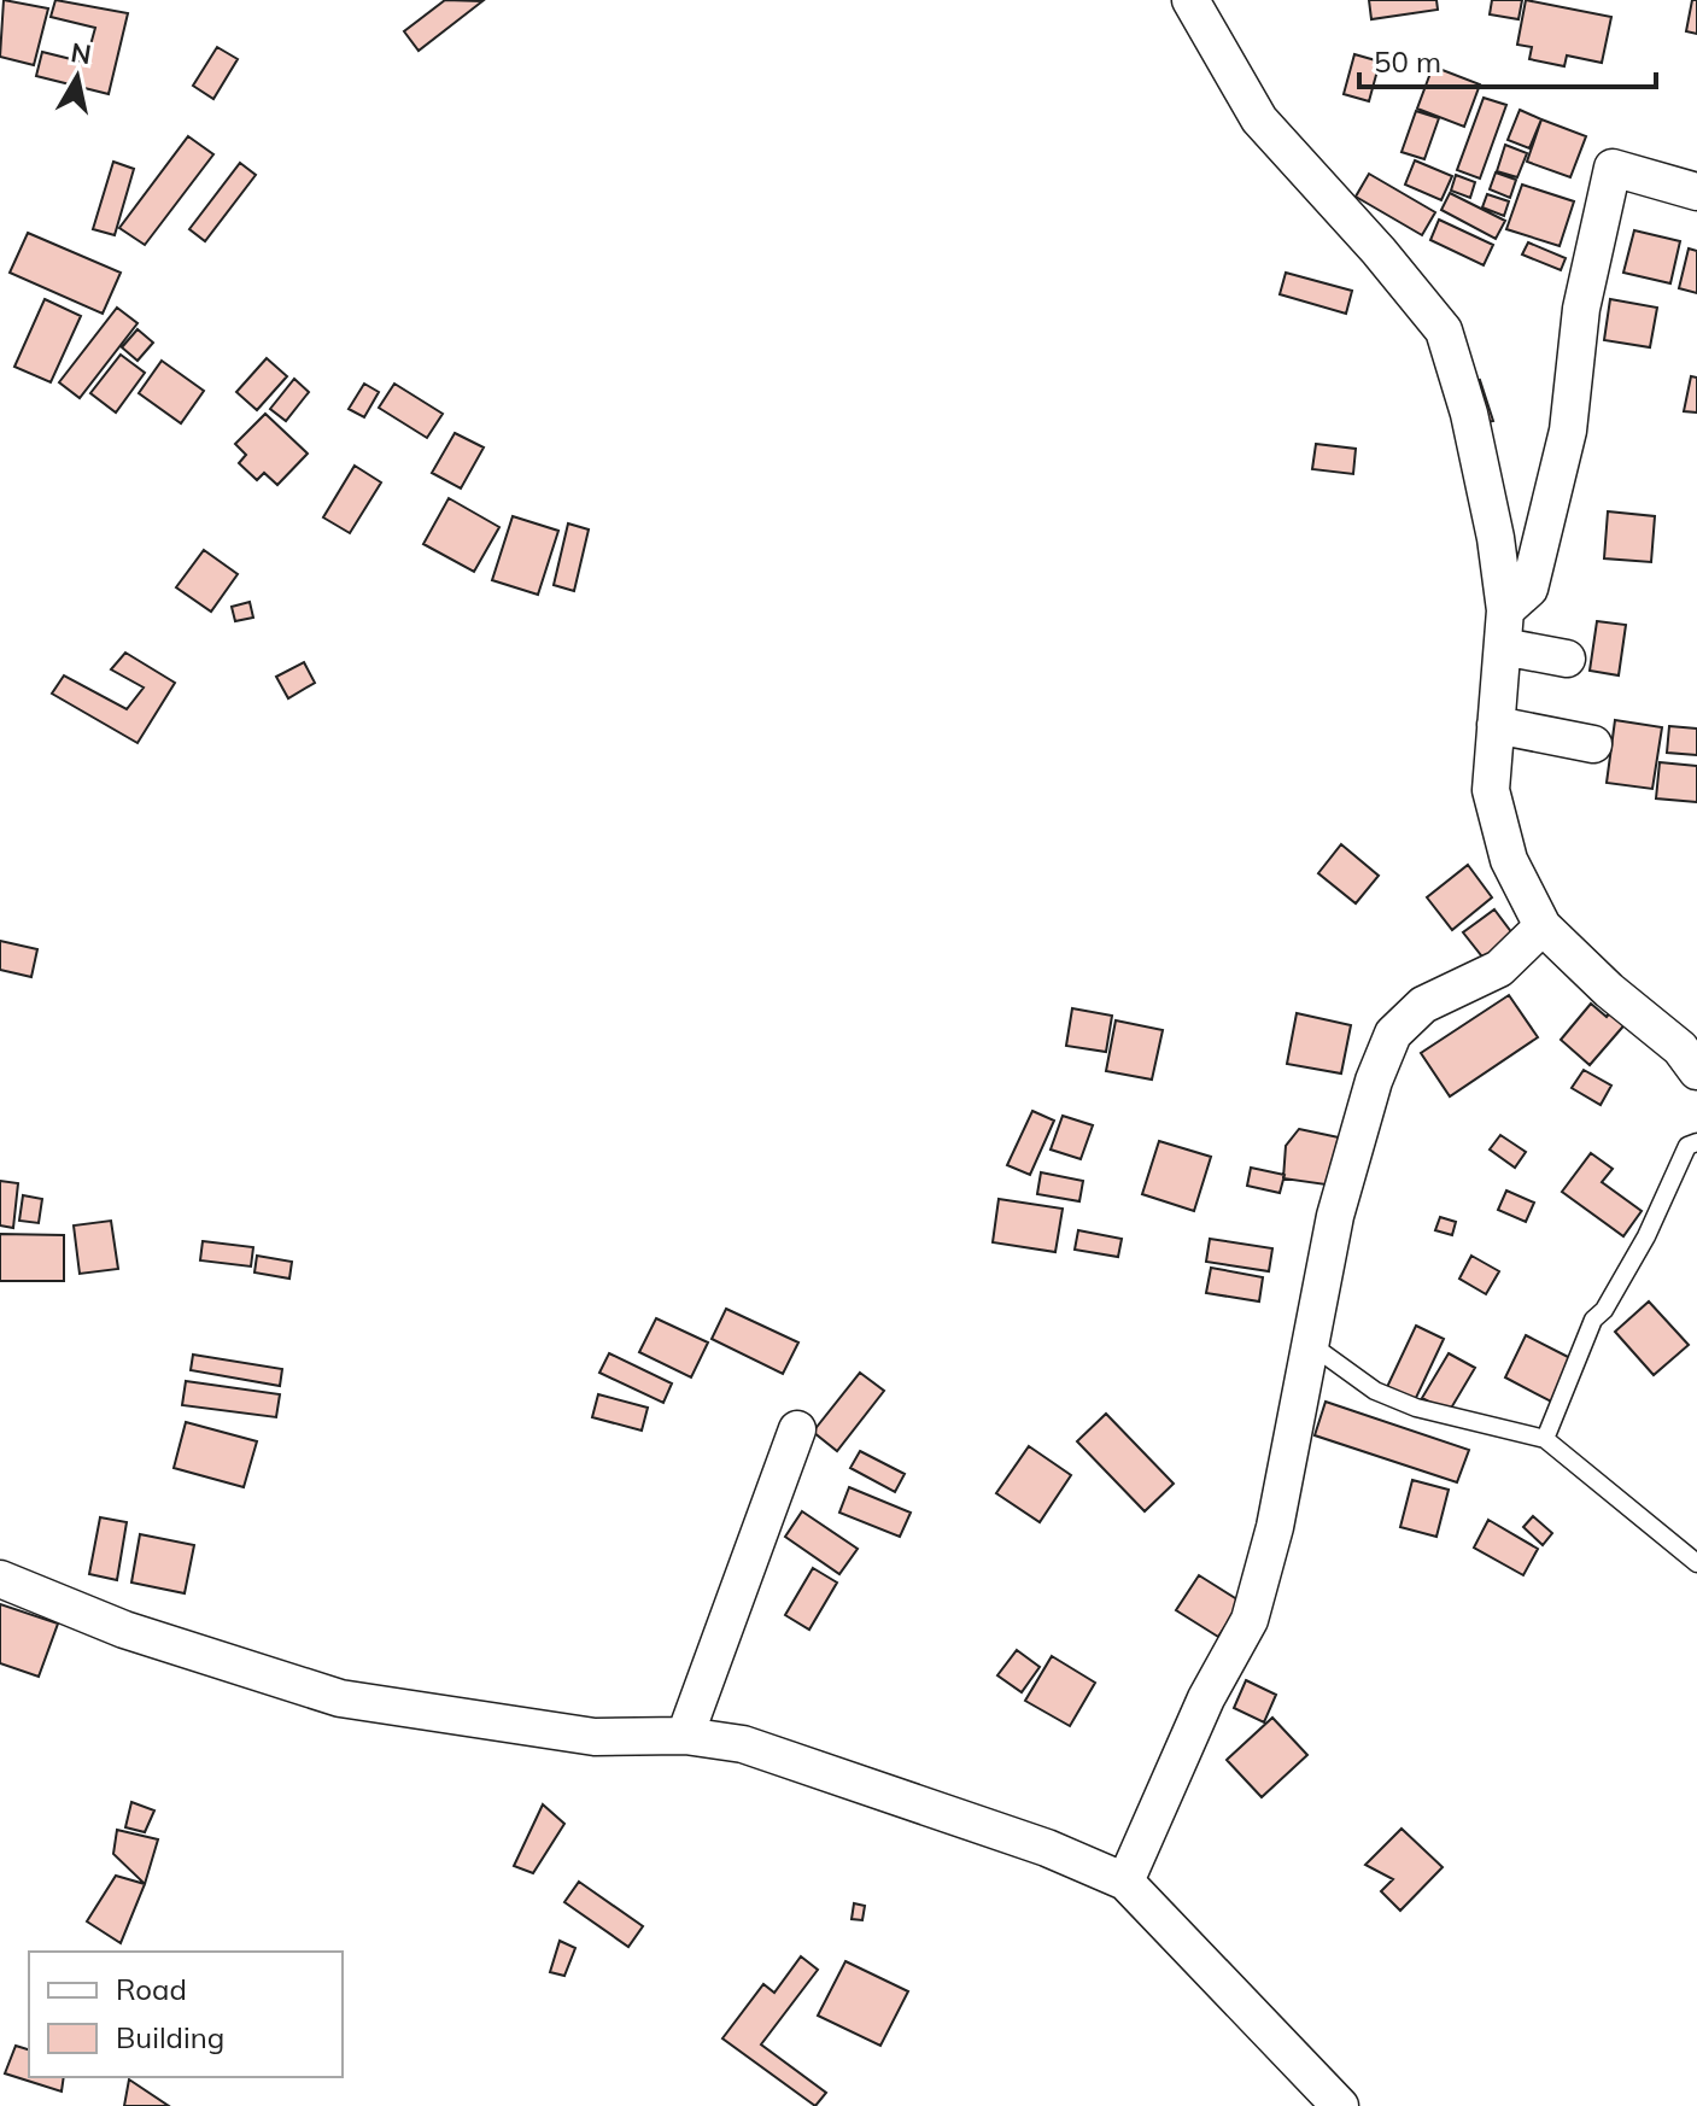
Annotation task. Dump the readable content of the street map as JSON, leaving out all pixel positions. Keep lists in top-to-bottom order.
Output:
{
  "legend": ["Road", "Building"],
  "scale_bar": "50 m",
  "north": "top"
}
